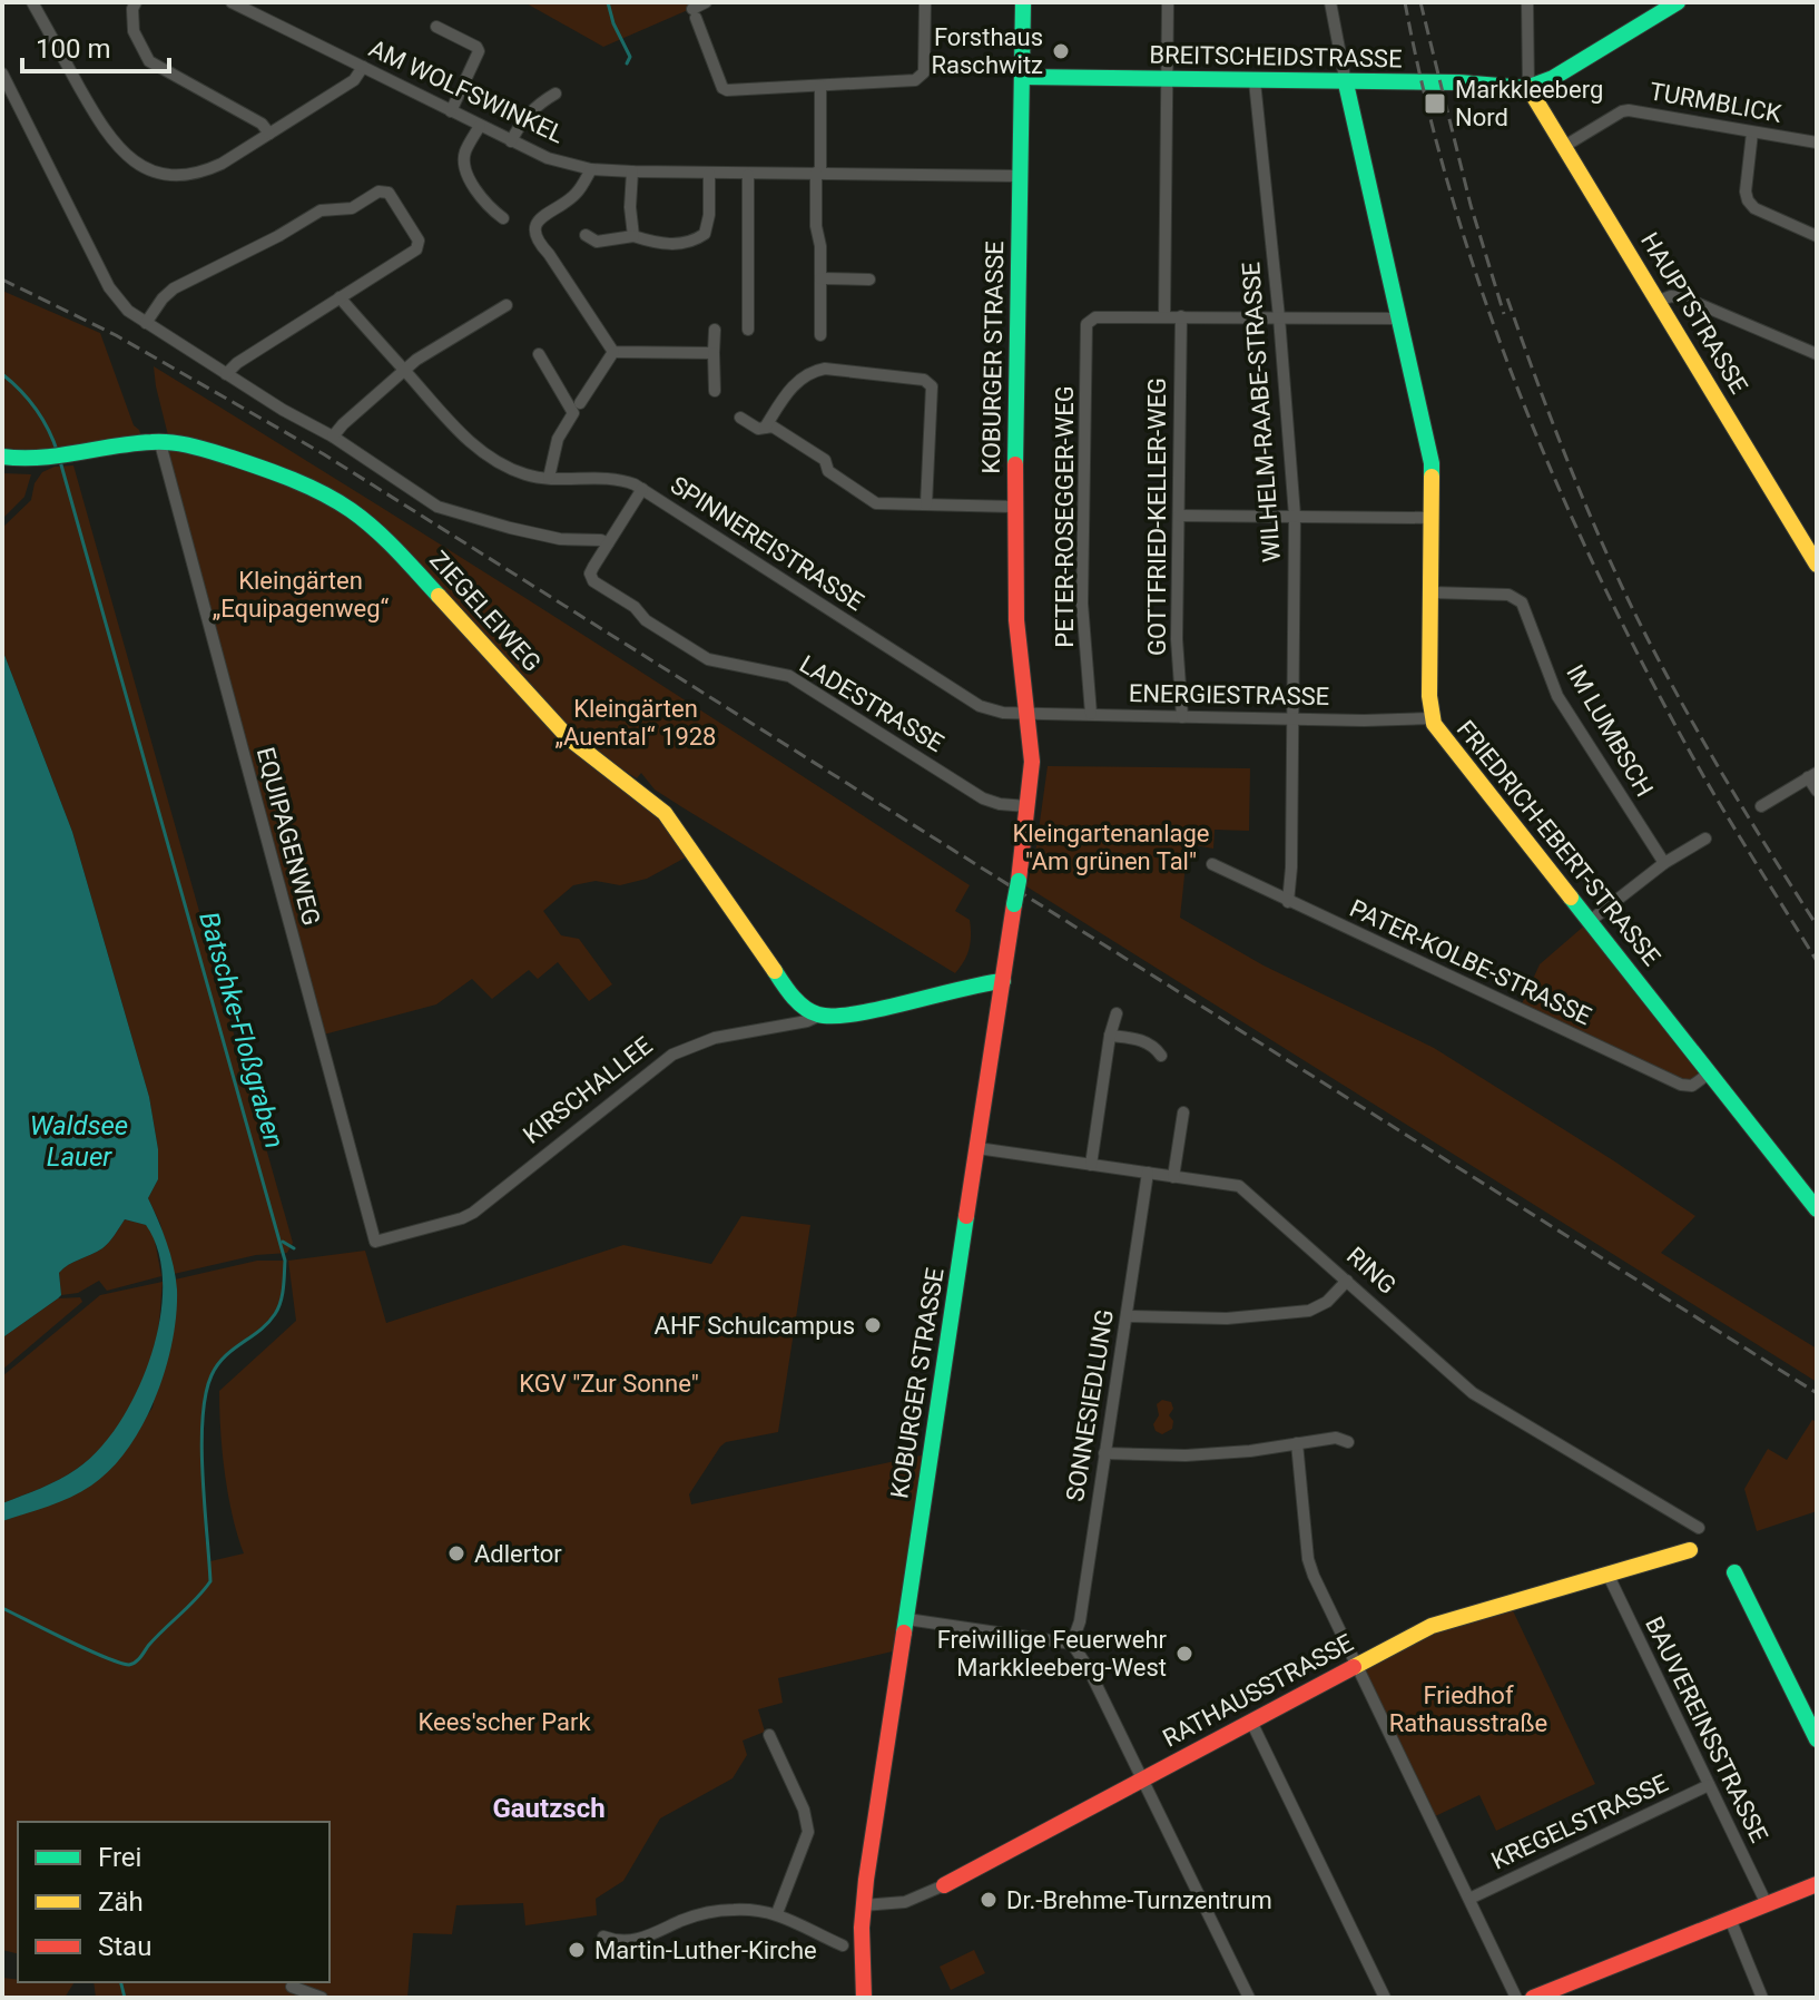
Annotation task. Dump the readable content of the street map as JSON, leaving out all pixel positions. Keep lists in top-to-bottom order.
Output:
{
  "streets": {
    "main road": [
      "BREITSCHEIDSTRASSE",
      "HAUPTSTRASSE",
      "KOBURGER STRASSE",
      "ZIEGELEIWEG",
      "FRIEDRICH-EBERT-STRASSE",
      "KIRSCHALLEE",
      "RATHAUSSTRASSE"
    ],
    "street": [
      "AM WOLFSWINKEL",
      "TURMBLICK",
      "WILHELM-RAABE-STRASSE",
      "PETER-ROSEGGER-WEG",
      "GOTTFRIED-KELLER-WEG",
      "SPINNEREISTRASSE",
      "ENERGIESTRASSE",
      "LADESTRASSE",
      "IM LUMBSCH",
      "EQUIPAGENWEG",
      "PATER-KOLBE-STRASSE",
      "RING",
      "SONNESIEDLUNG",
      "BAUVEREINSSTRASSE",
      "KREGELSTRASSE"
    ]
  },
  "crossings": [
    ["BREITSCHEIDSTRASSE", "HAUPTSTRASSE"],
    ["BREITSCHEIDSTRASSE", "KOBURGER STRASSE"],
    ["BREITSCHEIDSTRASSE", "WILHELM-RAABE-STRASSE"],
    ["BREITSCHEIDSTRASSE", "FRIEDRICH-EBERT-STRASSE"],
    ["AM WOLFSWINKEL", "KOBURGER STRASSE"],
    ["TURMBLICK", "HAUPTSTRASSE"],
    ["KOBURGER STRASSE", "SPINNEREISTRASSE"],
    ["KOBURGER STRASSE", "ENERGIESTRASSE"],
    ["KOBURGER STRASSE", "LADESTRASSE"],
    ["KOBURGER STRASSE", "KIRSCHALLEE"],
    ["KOBURGER STRASSE", "RING"],
    ["KOBURGER STRASSE", "RATHAUSSTRASSE"],
    ["WILHELM-RAABE-STRASSE", "ENERGIESTRASSE"],
    ["WILHELM-RAABE-STRASSE", "PATER-KOLBE-STRASSE"],
    ["PETER-ROSEGGER-WEG", "ENERGIESTRASSE"],
    ["GOTTFRIED-KELLER-WEG", "ENERGIESTRASSE"],
    ["SPINNEREISTRASSE", "ENERGIESTRASSE"],
    ["SPINNEREISTRASSE", "LADESTRASSE"],
    ["ZIEGELEIWEG", "EQUIPAGENWEG"],
    ["ZIEGELEIWEG", "KIRSCHALLEE"],
    ["ENERGIESTRASSE", "FRIEDRICH-EBERT-STRASSE"],
    ["IM LUMBSCH", "FRIEDRICH-EBERT-STRASSE"],
    ["EQUIPAGENWEG", "KIRSCHALLEE"],
    ["FRIEDRICH-EBERT-STRASSE", "PATER-KOLBE-STRASSE"],
    ["RING", "SONNESIEDLUNG"],
    ["RATHAUSSTRASSE", "BAUVEREINSSTRASSE"],
    ["BAUVEREINSSTRASSE", "KREGELSTRASSE"]
  ],
  "districts": ["Gautzsch"],
  "water": ["Batschke‐Floßgraben", "Waldsee Lauer"],
  "parks": [
    "Kleingärten „Equipagenweg“",
    "Kleingärten „Auental“ 1928",
    "Kleingartenanlage \"Am grünen Tal\"",
    "KGV \"Zur Sonne\"",
    "Friedhof Rathausstraße",
    "Kees'scher Park"
  ],
  "places": {
    "other": [
      "Forsthaus Raschwitz",
      "AHF Schulcampus",
      "Adlertor",
      "Freiwillige Feuerwehr Markkleeberg-West",
      "Dr.-Brehme-Turnzentrum",
      "Martin-Luther-Kirche"
    ],
    "transit": ["Markkleeberg Nord"]
  },
  "legend": ["Frei", "Zäh", "Stau"],
  "scale_bar": "100 m"
}
